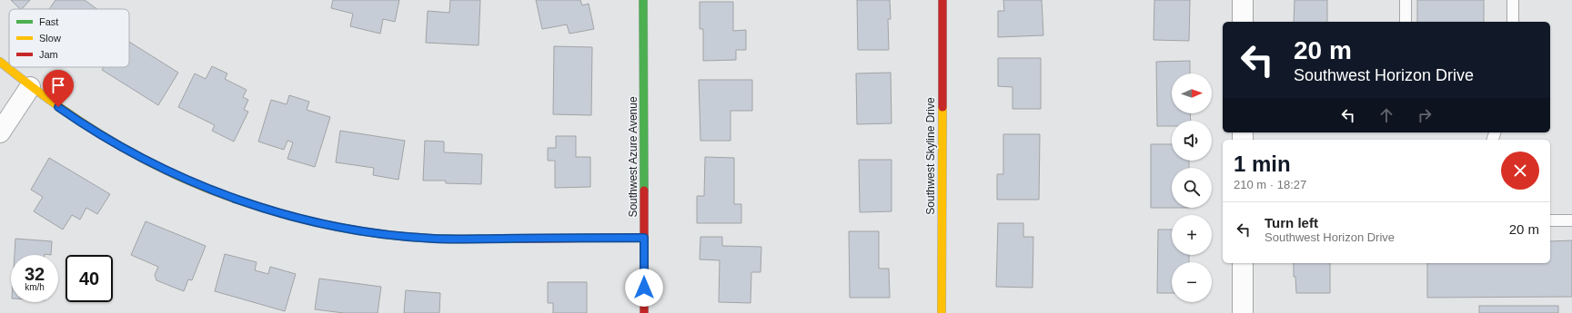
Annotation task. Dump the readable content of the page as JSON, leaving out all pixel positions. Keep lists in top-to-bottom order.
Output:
{
  "streets": {
    "street": ["Southwest Skyline Drive", "Southwest Azure Avenue"]
  },
  "legend": ["Fast", "Slow", "Jam"],
  "north": "right",
  "page": {
    "turn": ["20 m", "Southwest Horizon Drive"],
    "map_buttons": ["+", "−"],
    "heading": ["1 min", "210 m · 18:27"],
    "list": [
      {
        "name": "Turn left",
        "note": "Southwest Horizon Drive",
        "value": "20 m"
      }
    ],
    "speed": "32 km/h",
    "limit": "40"
  }
}
